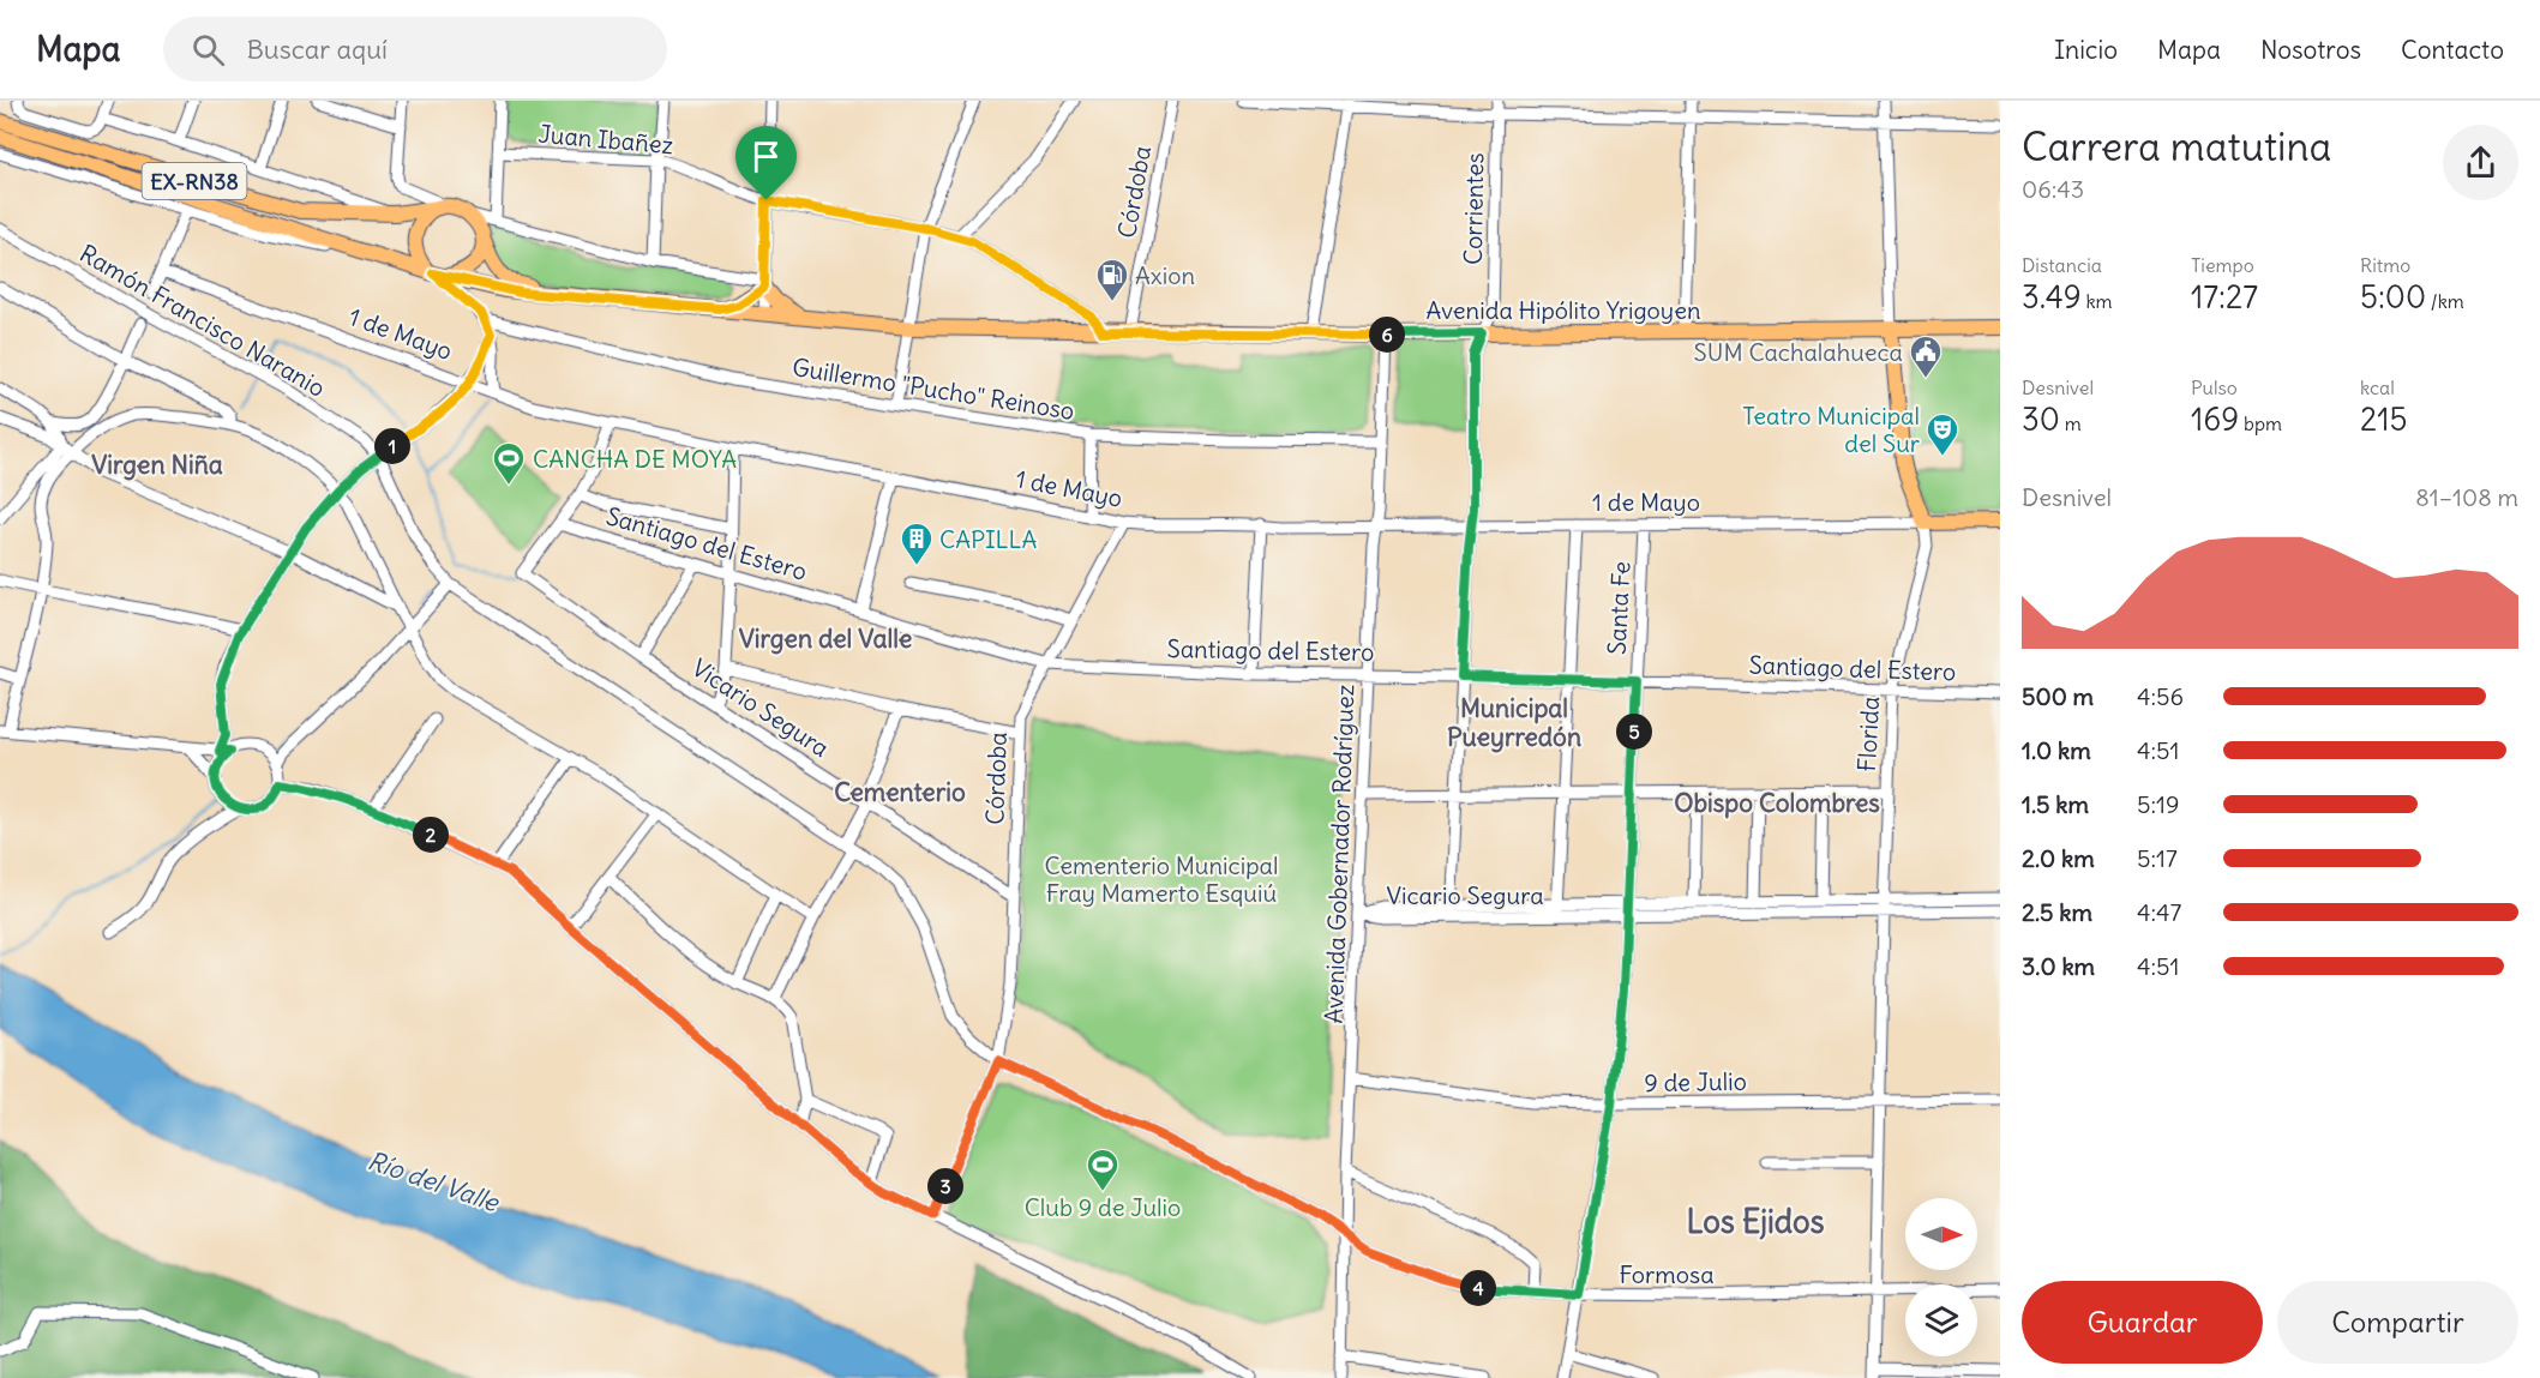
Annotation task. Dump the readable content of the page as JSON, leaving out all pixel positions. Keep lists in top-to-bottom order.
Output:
{
  "streets": {
    "main road": [
      "EX-RN38",
      "Avenida Hipólito Yrigoyen",
      "1 de Mayo",
      "Florida"
    ],
    "street": [
      "Juan Ibañez",
      "Córdoba",
      "Corrientes",
      "Ramón Francisco Naranio",
      "Guillermo \"Pucho\" Reinoso",
      "Santiago del Estero",
      "Santa Fe",
      "Vicario Segura",
      "Avenida Gobernador Rodríguez",
      "9 de Julio",
      "Formosa"
    ]
  },
  "crossings": [
    ["Juan Ibañez", "Avenida Hipólito Yrigoyen"],
    ["EX-RN38", "Avenida Hipólito Yrigoyen"],
    ["Córdoba", "Avenida Hipólito Yrigoyen"],
    ["Córdoba", "1 de Mayo"],
    ["Córdoba", "Santiago del Estero"],
    ["Córdoba", "Vicario Segura"],
    ["Córdoba", "Formosa"],
    ["Corrientes", "Avenida Hipólito Yrigoyen"],
    ["Corrientes", "1 de Mayo"],
    ["Corrientes", "Santiago del Estero"],
    ["Corrientes", "Vicario Segura"],
    ["Avenida Hipólito Yrigoyen", "Florida"],
    ["Avenida Hipólito Yrigoyen", "Avenida Gobernador Rodríguez"],
    ["Ramón Francisco Naranio", "Formosa"],
    ["1 de Mayo", "Santa Fe"],
    ["1 de Mayo", "Florida"],
    ["1 de Mayo", "Avenida Gobernador Rodríguez"],
    ["Guillermo \"Pucho\" Reinoso", "Avenida Gobernador Rodríguez"],
    ["Santiago del Estero", "Santa Fe"],
    ["Santiago del Estero", "Vicario Segura"],
    ["Santiago del Estero", "Florida"],
    ["Santiago del Estero", "Avenida Gobernador Rodríguez"],
    ["Santa Fe", "Vicario Segura"],
    ["Santa Fe", "9 de Julio"],
    ["Santa Fe", "Formosa"],
    ["Vicario Segura", "Florida"],
    ["Vicario Segura", "Avenida Gobernador Rodríguez"],
    ["Florida", "9 de Julio"],
    ["Florida", "Formosa"],
    ["Avenida Gobernador Rodríguez", "9 de Julio"],
    ["Avenida Gobernador Rodríguez", "Formosa"]
  ],
  "districts": [
    "Virgen Niña",
    "Virgen del Valle",
    "Municipal Pueyrredón",
    "Cementerio",
    "Obispo Colombres",
    "Los Ejidos"
  ],
  "water": ["Río del Valle"],
  "parks": ["Cementerio Municipal Fray Mamerto Esquiú"],
  "places": {
    "fuel station": ["Axion"],
    "public building": ["SUM Cachalahueca"],
    "theatre": ["Teatro Municipal del Sur"],
    "sports": ["CANCHA DE MOYA", "Club 9 de Julio"],
    "building": ["CAPILLA"]
  },
  "north": "right",
  "page": {
    "header": "Mapa",
    "search": "Buscar aquí",
    "nav": [
      "Inicio",
      "Mapa",
      "Nosotros",
      "Contacto"
    ],
    "heading": ["Carrera matutina", "06:43"],
    "stats": [
      ["Distancia", "3.49 km"],
      ["Tiempo", "17:27"],
      ["Ritmo", "5:00 /km"],
      ["Desnivel", "30 m"],
      ["Pulso", "169 bpm"],
      ["kcal", "215"]
    ],
    "pins": [
      "6",
      "1",
      "5",
      "2",
      "3",
      "4"
    ],
    "chart": ["Desnivel", "81–108 m"],
    "list": [
      {
        "name": "500 m",
        "note": "4:56"
      },
      {
        "name": "1.0 km",
        "note": "4:51"
      },
      {
        "name": "1.5 km",
        "note": "5:19"
      },
      {
        "name": "2.0 km",
        "note": "5:17"
      },
      {
        "name": "2.5 km",
        "note": "4:47"
      },
      {
        "name": "3.0 km",
        "note": "4:51"
      }
    ],
    "buttons": ["Guardar", "Compartir"]
  }
}
